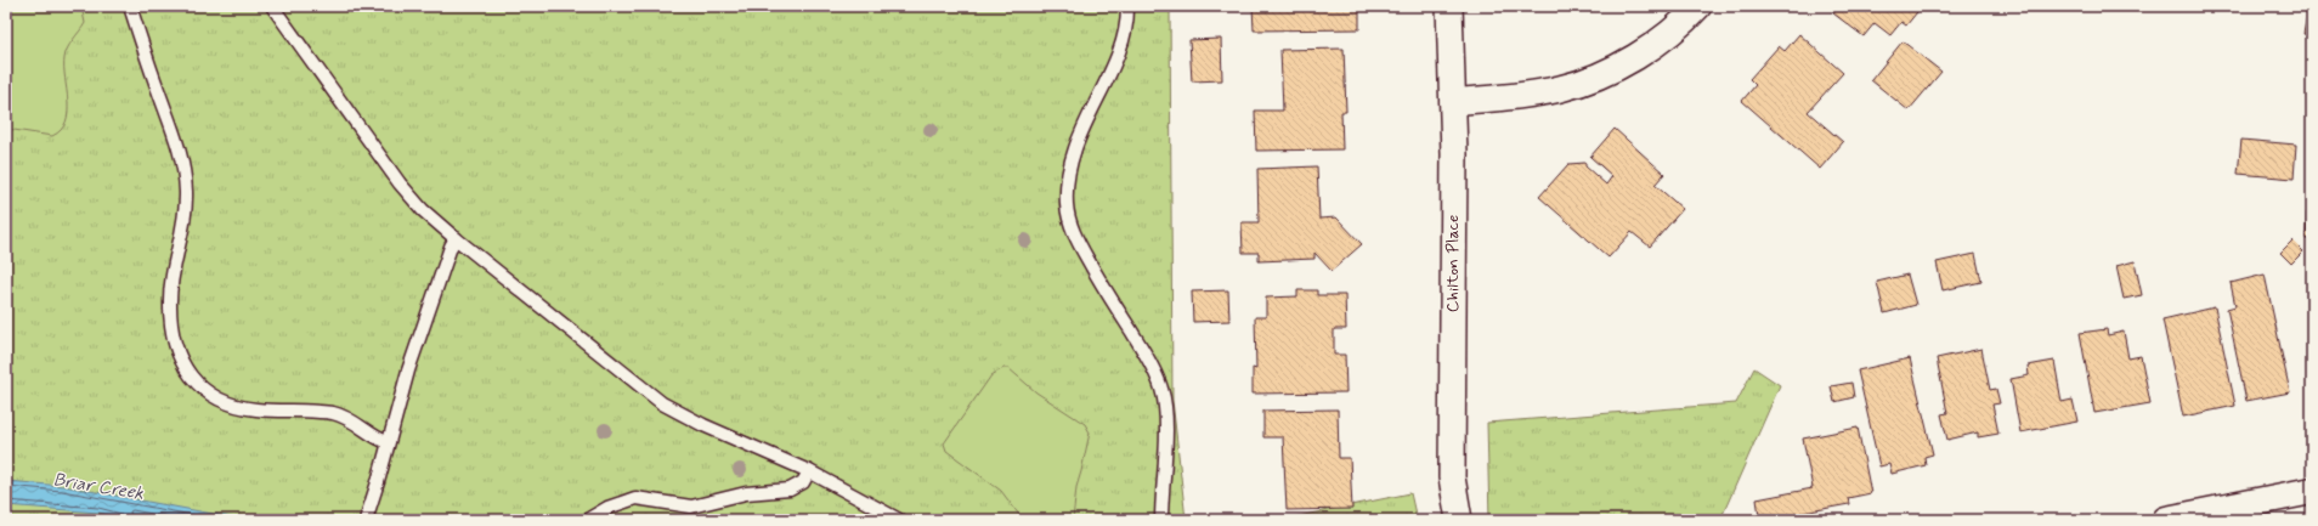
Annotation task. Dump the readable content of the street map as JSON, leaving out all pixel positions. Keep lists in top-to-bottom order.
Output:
{
  "streets": {
    "street": ["Chilton Place"]
  },
  "water": ["Briar Creek"]
}
